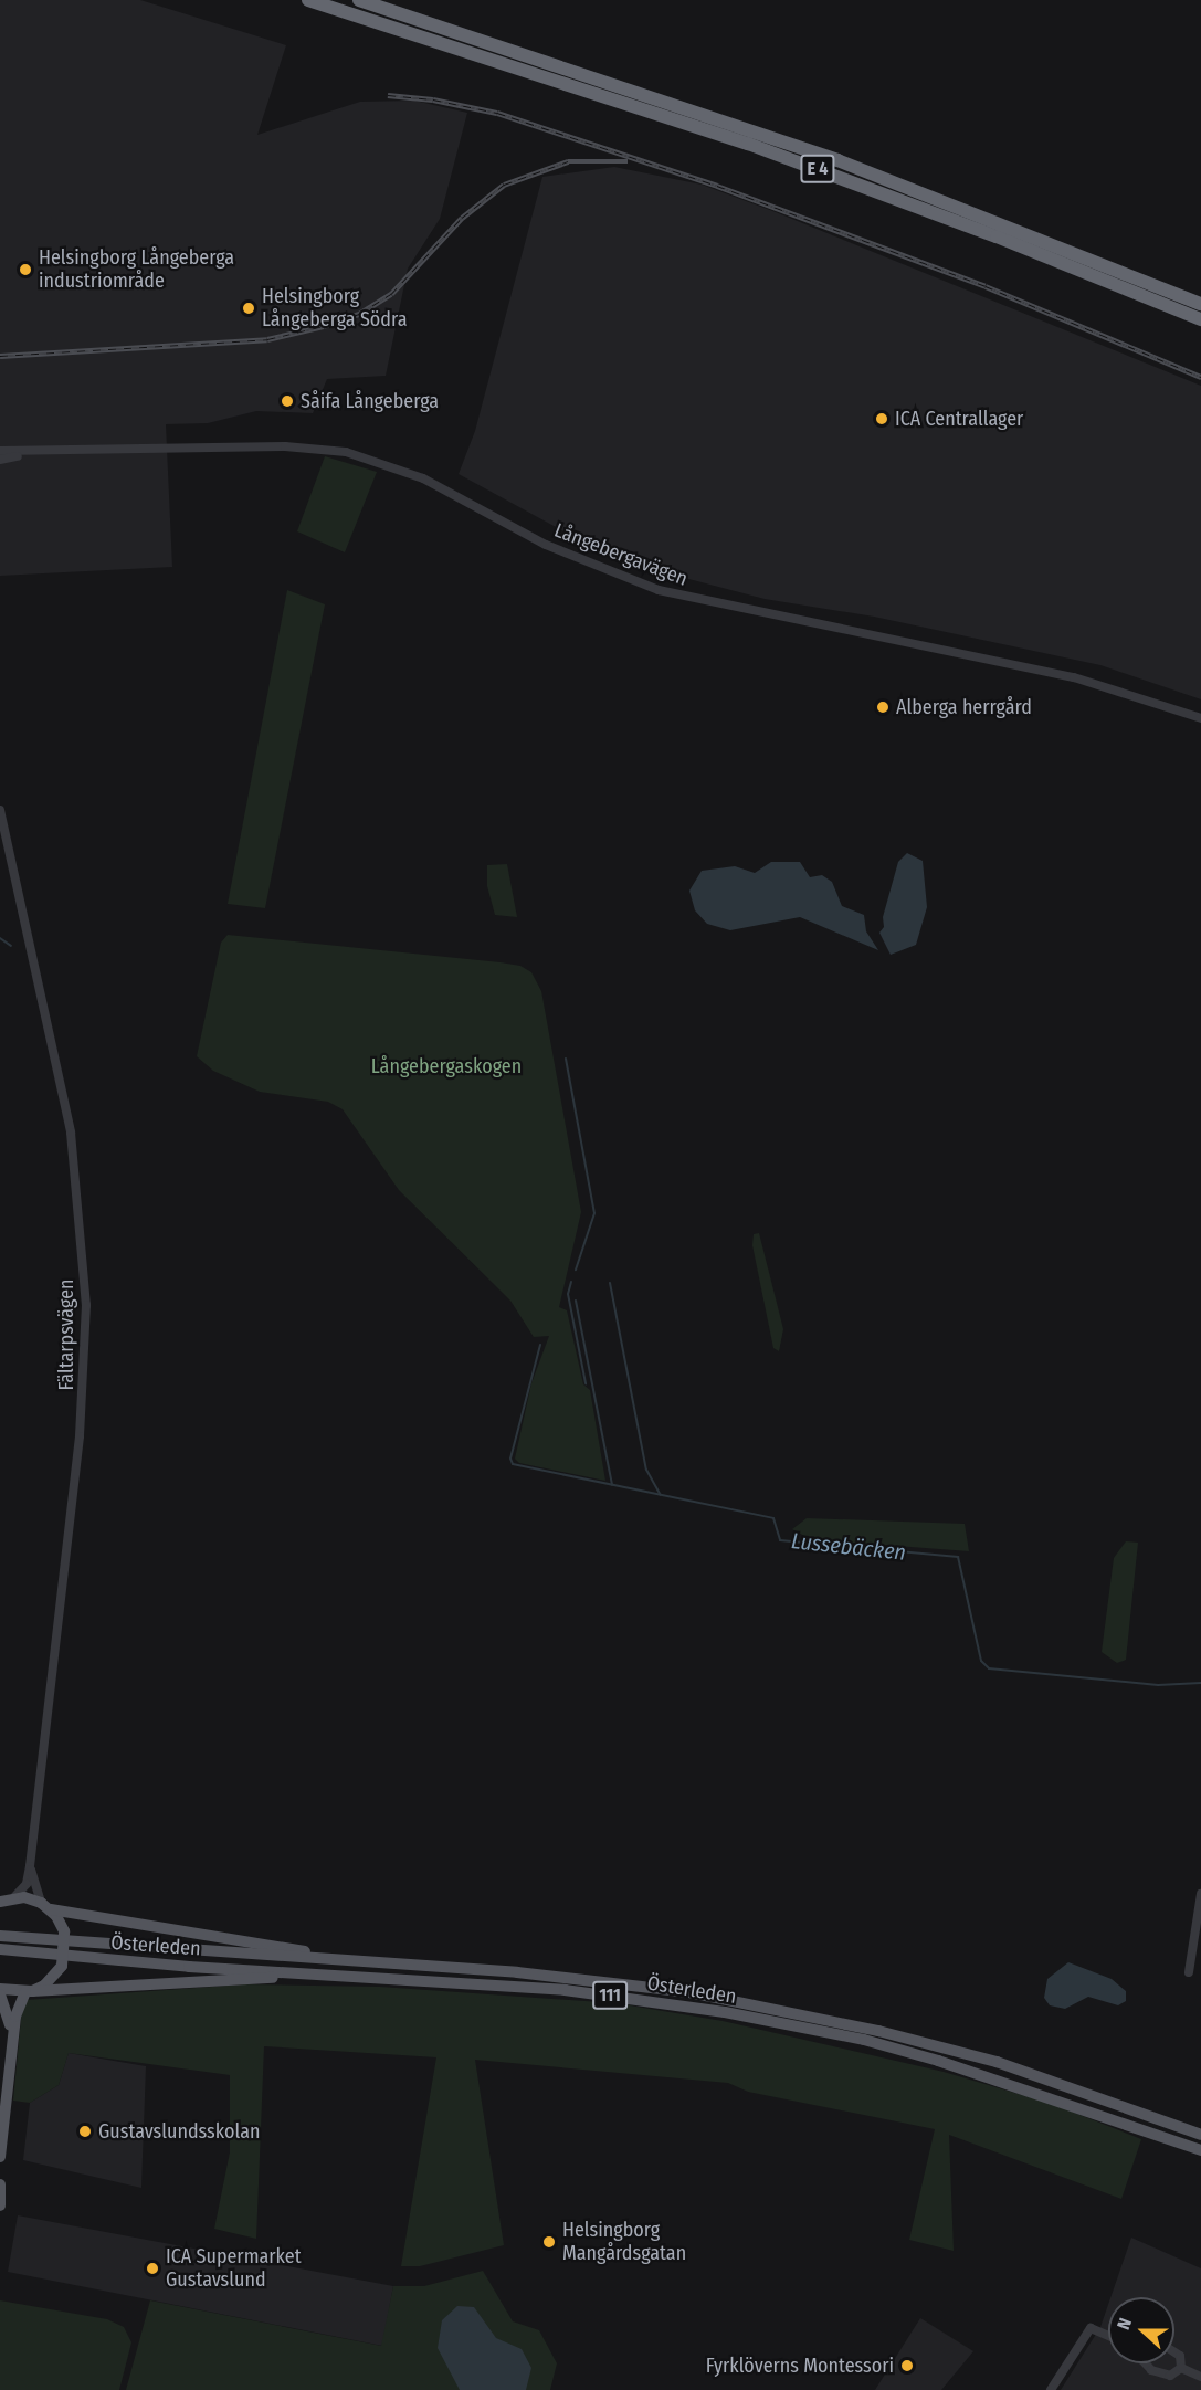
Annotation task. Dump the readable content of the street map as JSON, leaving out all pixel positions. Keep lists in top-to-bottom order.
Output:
{
  "streets": {
    "highway": ["E 4"],
    "main road": ["Österleden", "111"],
    "street": ["Långebergavägen", "Fältarpsvägen"]
  },
  "water": ["Lussebäcken"],
  "parks": ["Långebergaskogen"],
  "places": [
    "Helsingborg Långeberga industriområde",
    "Helsingborg Långeberga Södra",
    "Såifa Långeberga",
    "ICA Centrallager",
    "Alberga herrgård",
    "Gustavslundsskolan",
    "Helsingborg Mangårdsgatan",
    "ICA Supermarket Gustavslund",
    "Fyrklöverns Montessori"
  ],
  "north": "left"
}
